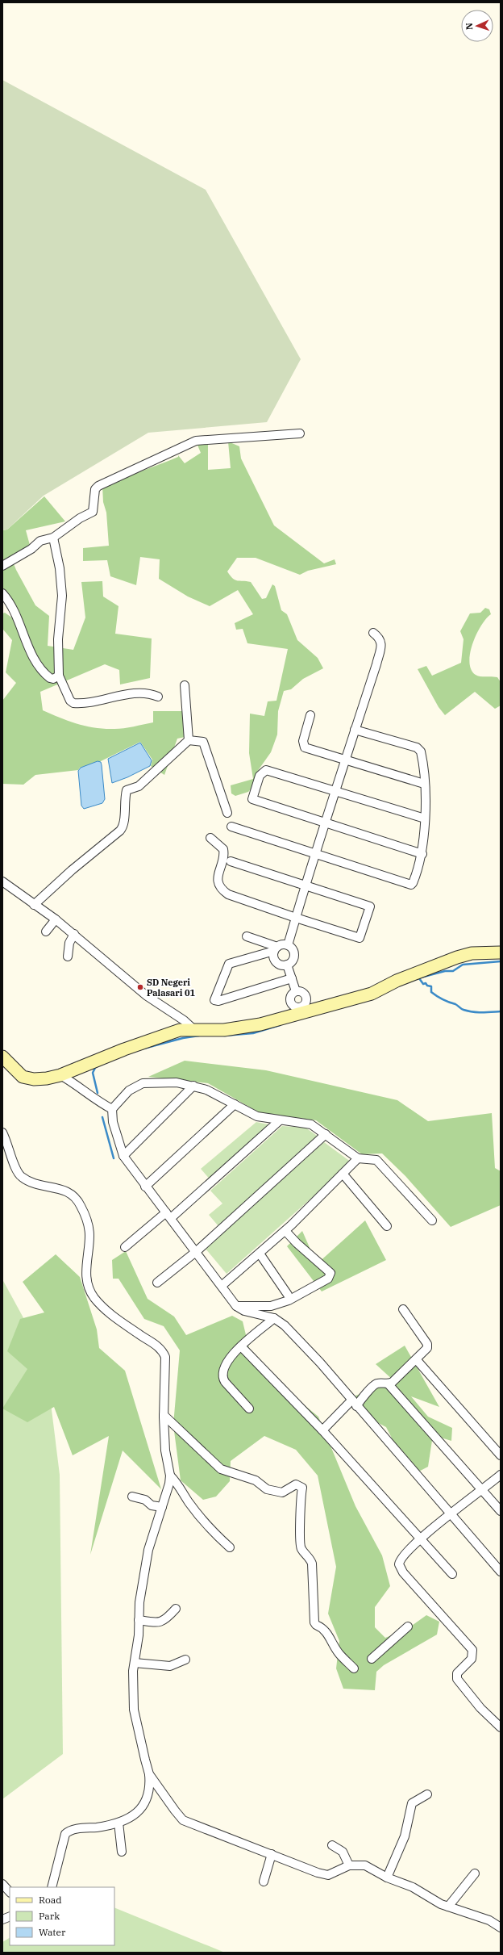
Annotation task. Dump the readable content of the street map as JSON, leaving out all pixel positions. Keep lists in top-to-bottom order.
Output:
{
  "places": ["SD Negeri Palasari 01"],
  "legend": ["Road", "Park", "Water"],
  "north": "left"
}
